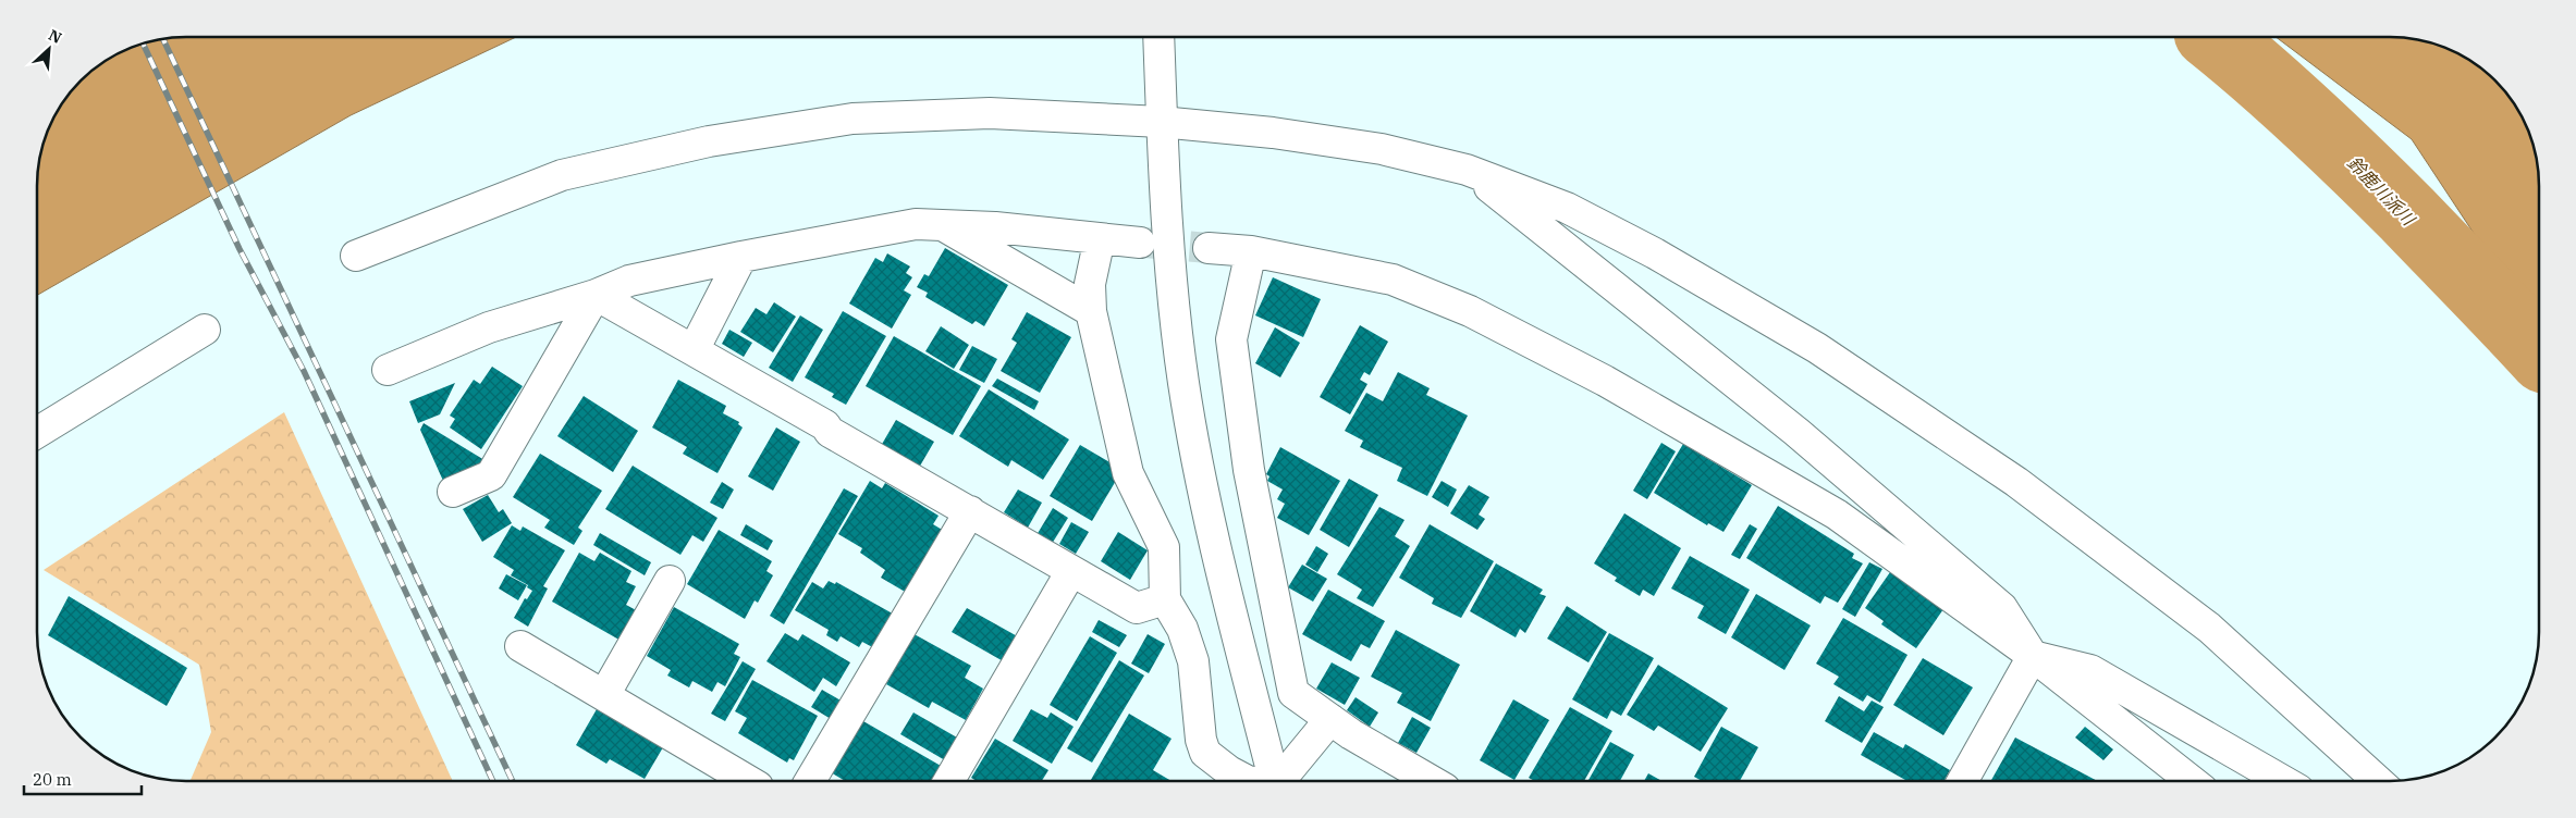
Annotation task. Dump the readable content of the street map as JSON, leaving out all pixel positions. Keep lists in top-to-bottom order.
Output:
{
  "water": ["鈴鹿川派川"],
  "scale_bar": "20 m",
  "north": "top right"
}
